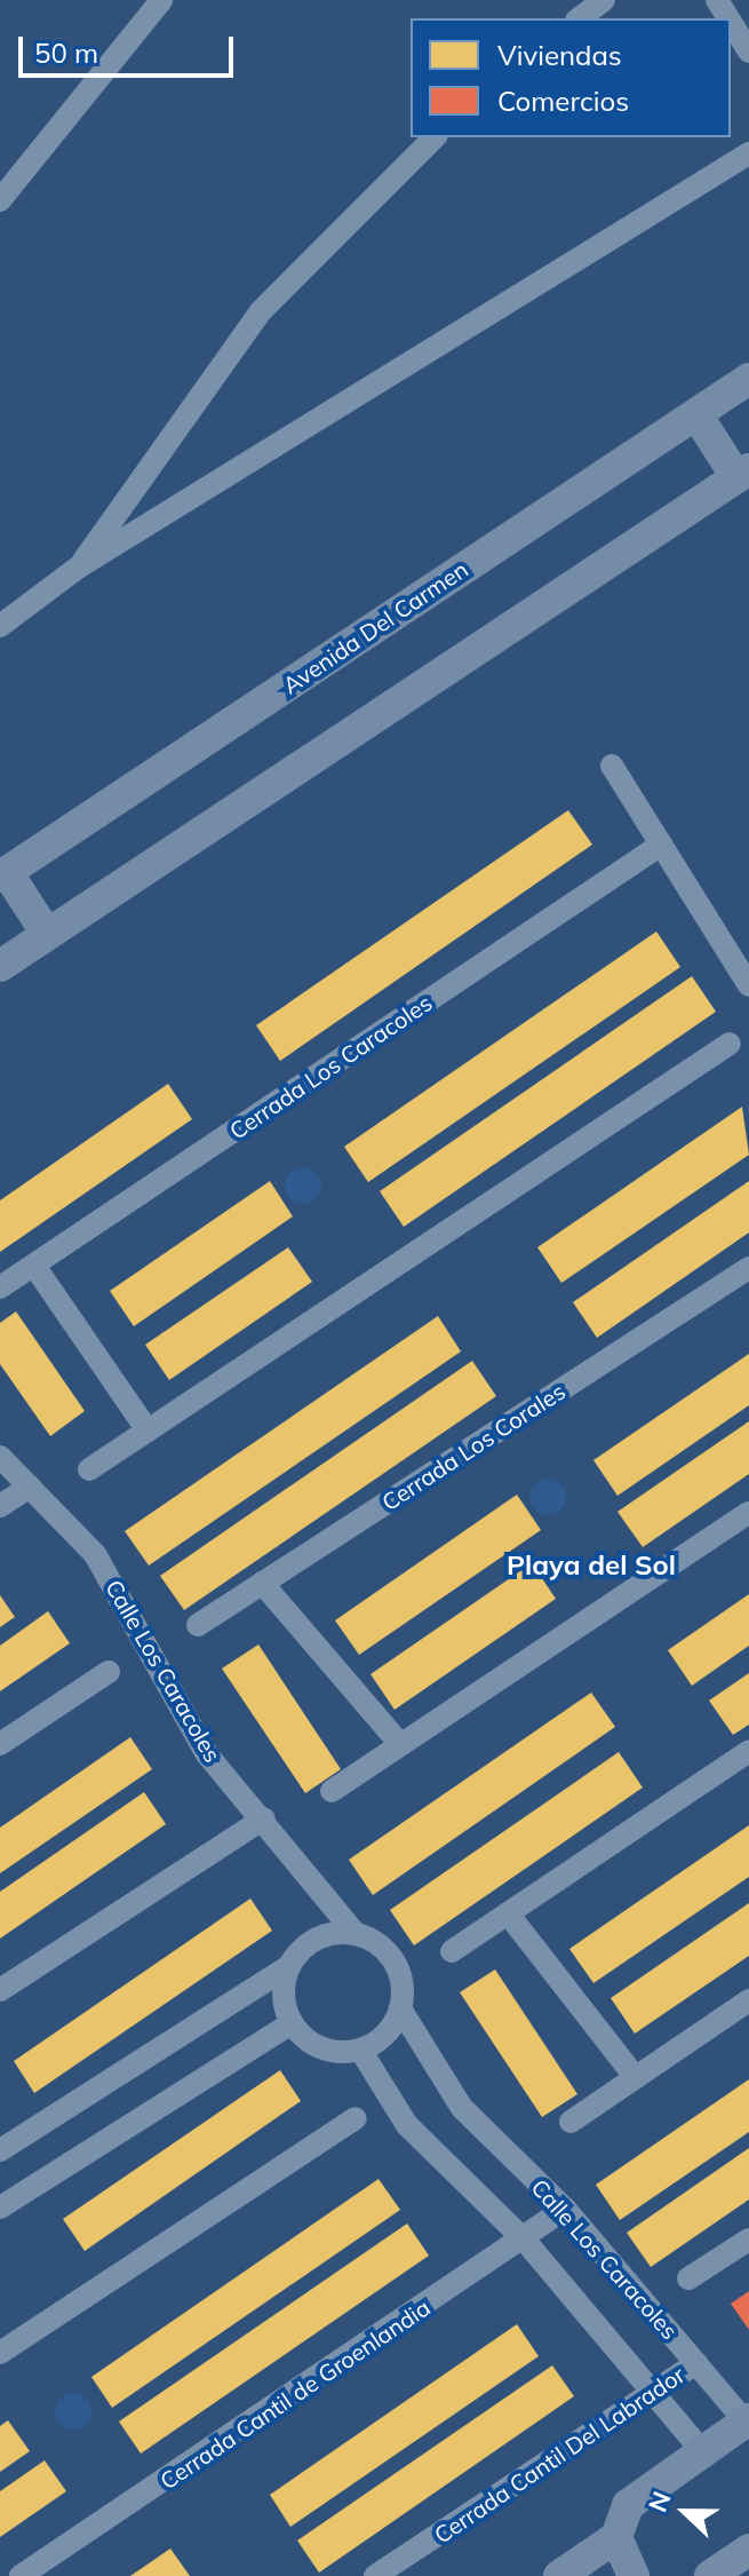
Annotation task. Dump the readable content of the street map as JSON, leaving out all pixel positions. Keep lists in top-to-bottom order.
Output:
{
  "streets": {
    "main road": ["Avenida Del Carmen"],
    "street": [
      "Cerrada Los Caracoles",
      "Cerrada Los Corales",
      "Calle Los Caracoles",
      "Cerrada Cantil de Groenlandia",
      "Cerrada Cantil Del Labrador"
    ]
  },
  "crossings": [
    ["Calle Los Caracoles", "Cerrada Cantil de Groenlandia"],
    ["Calle Los Caracoles", "Cerrada Cantil Del Labrador"]
  ],
  "districts": ["Playa del Sol"],
  "legend": ["Viviendas", "Comercios"],
  "scale_bar": "50 m",
  "north": "left"
}
